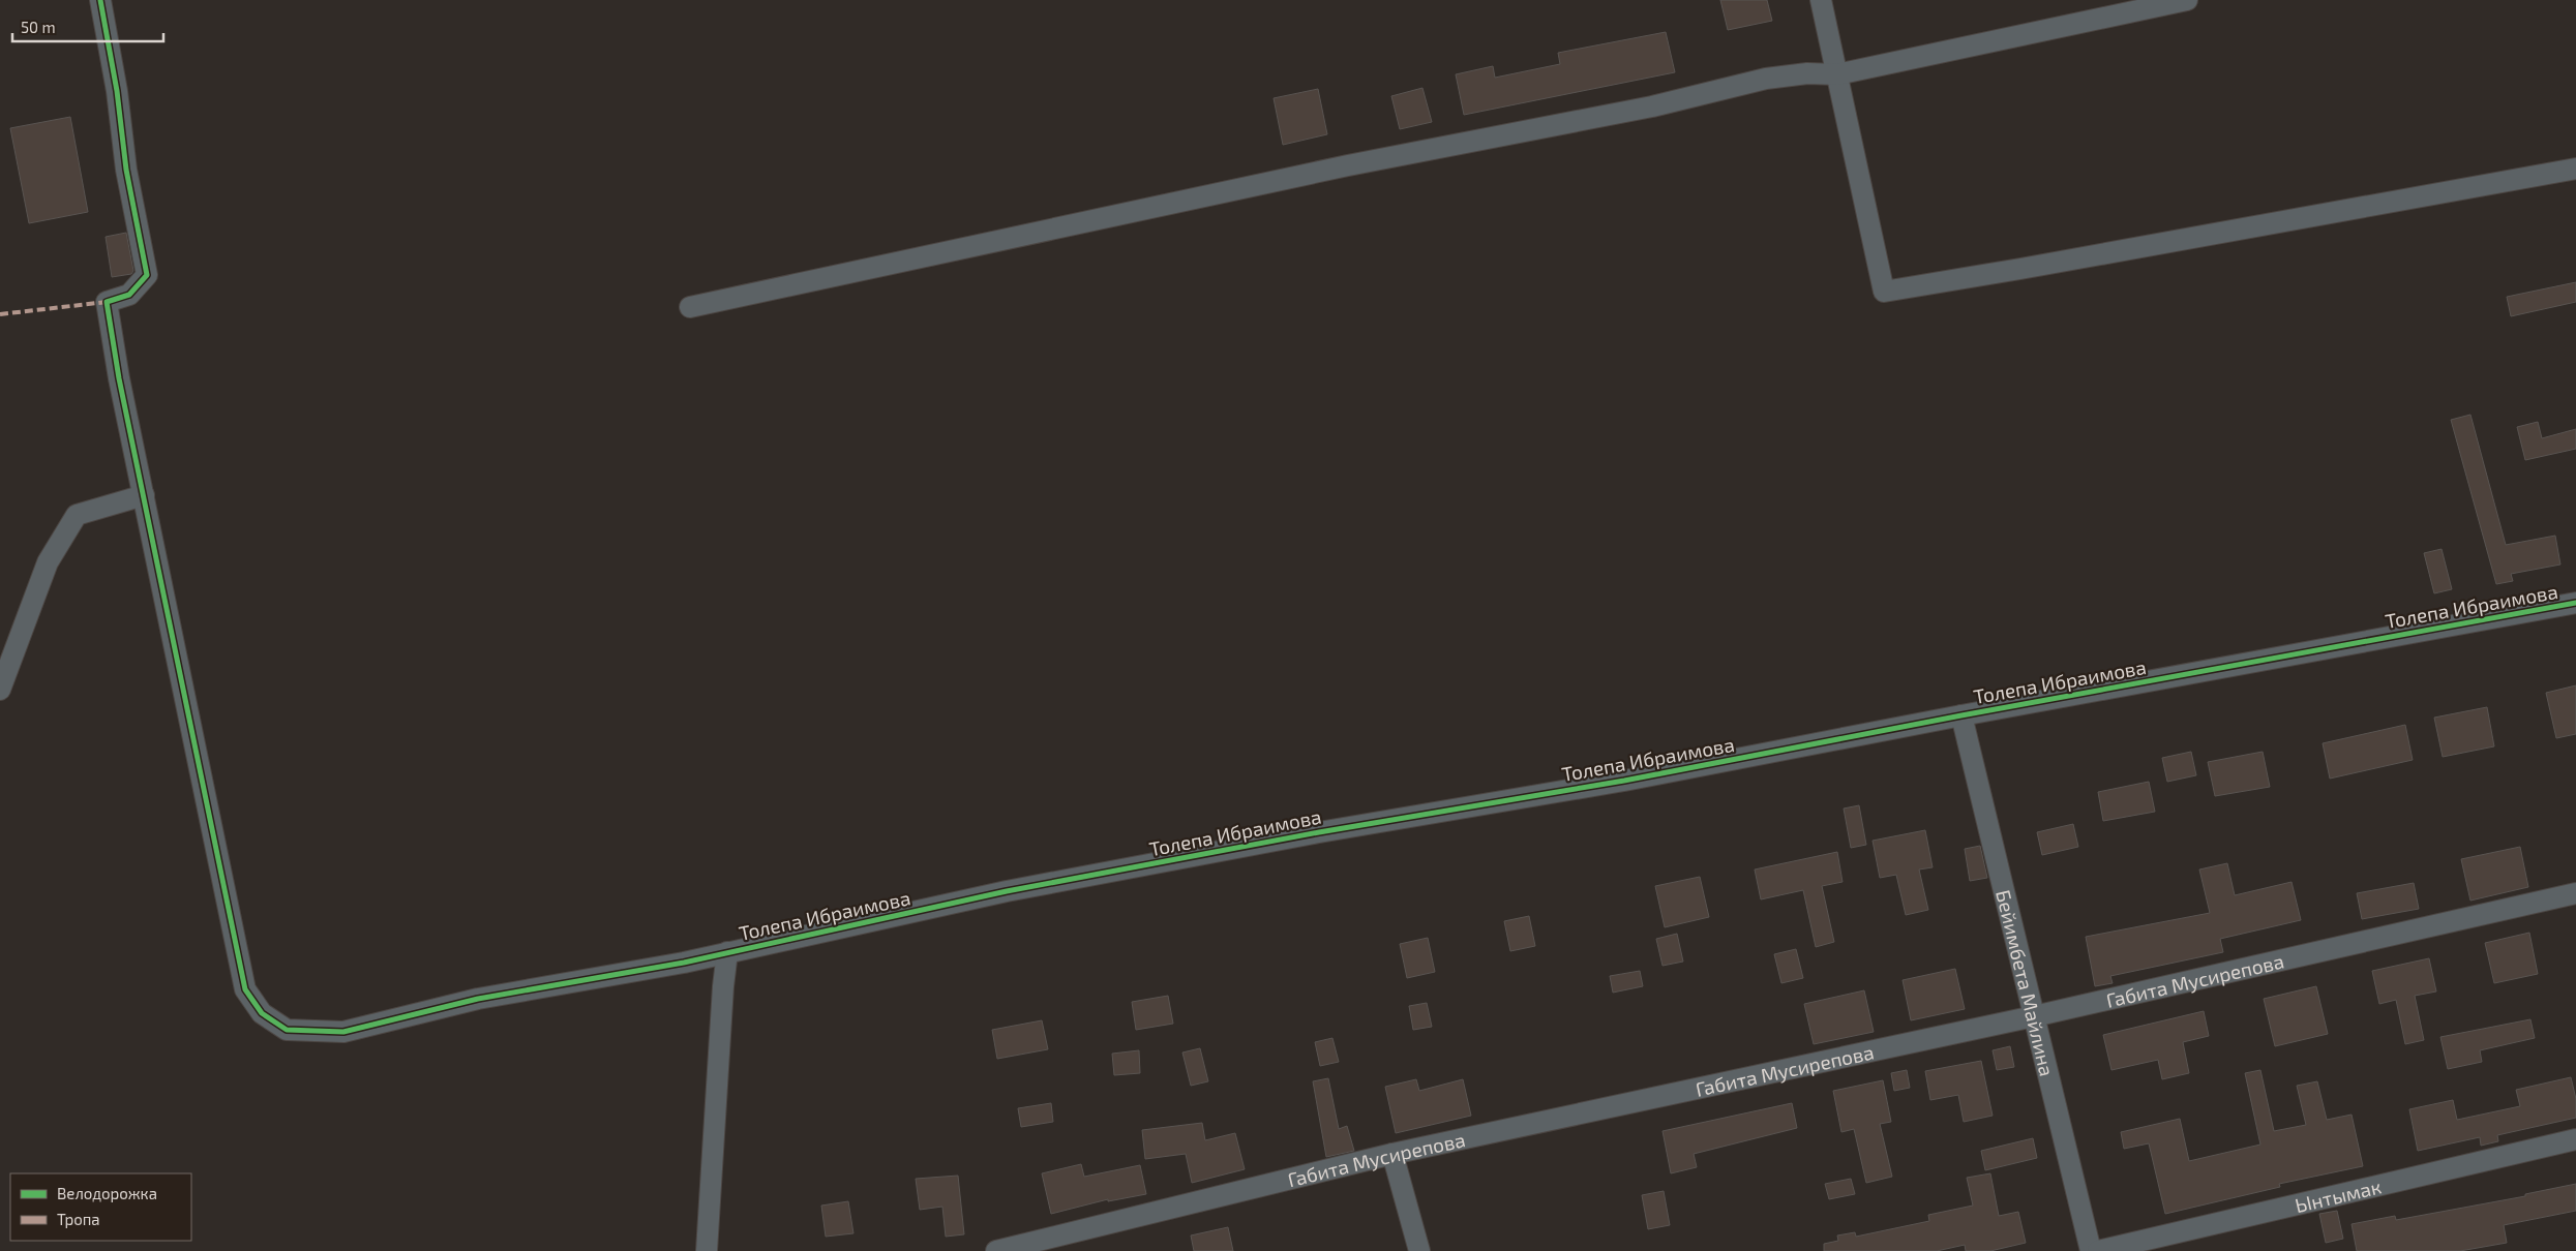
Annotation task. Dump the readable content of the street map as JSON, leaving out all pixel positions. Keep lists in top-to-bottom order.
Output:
{
  "streets": {
    "street": [
      "Толепа Ибраимова",
      "Габита Мусирепова",
      "Бейимбета Майлина",
      "Ынтымак"
    ]
  },
  "crossings": [
    ["Толепа Ибраимова", "Бейимбета Майлина"],
    ["Габита Мусирепова", "Бейимбета Майлина"]
  ],
  "legend": ["Велодорожка", "Тропа"],
  "scale_bar": "50 m"
}
